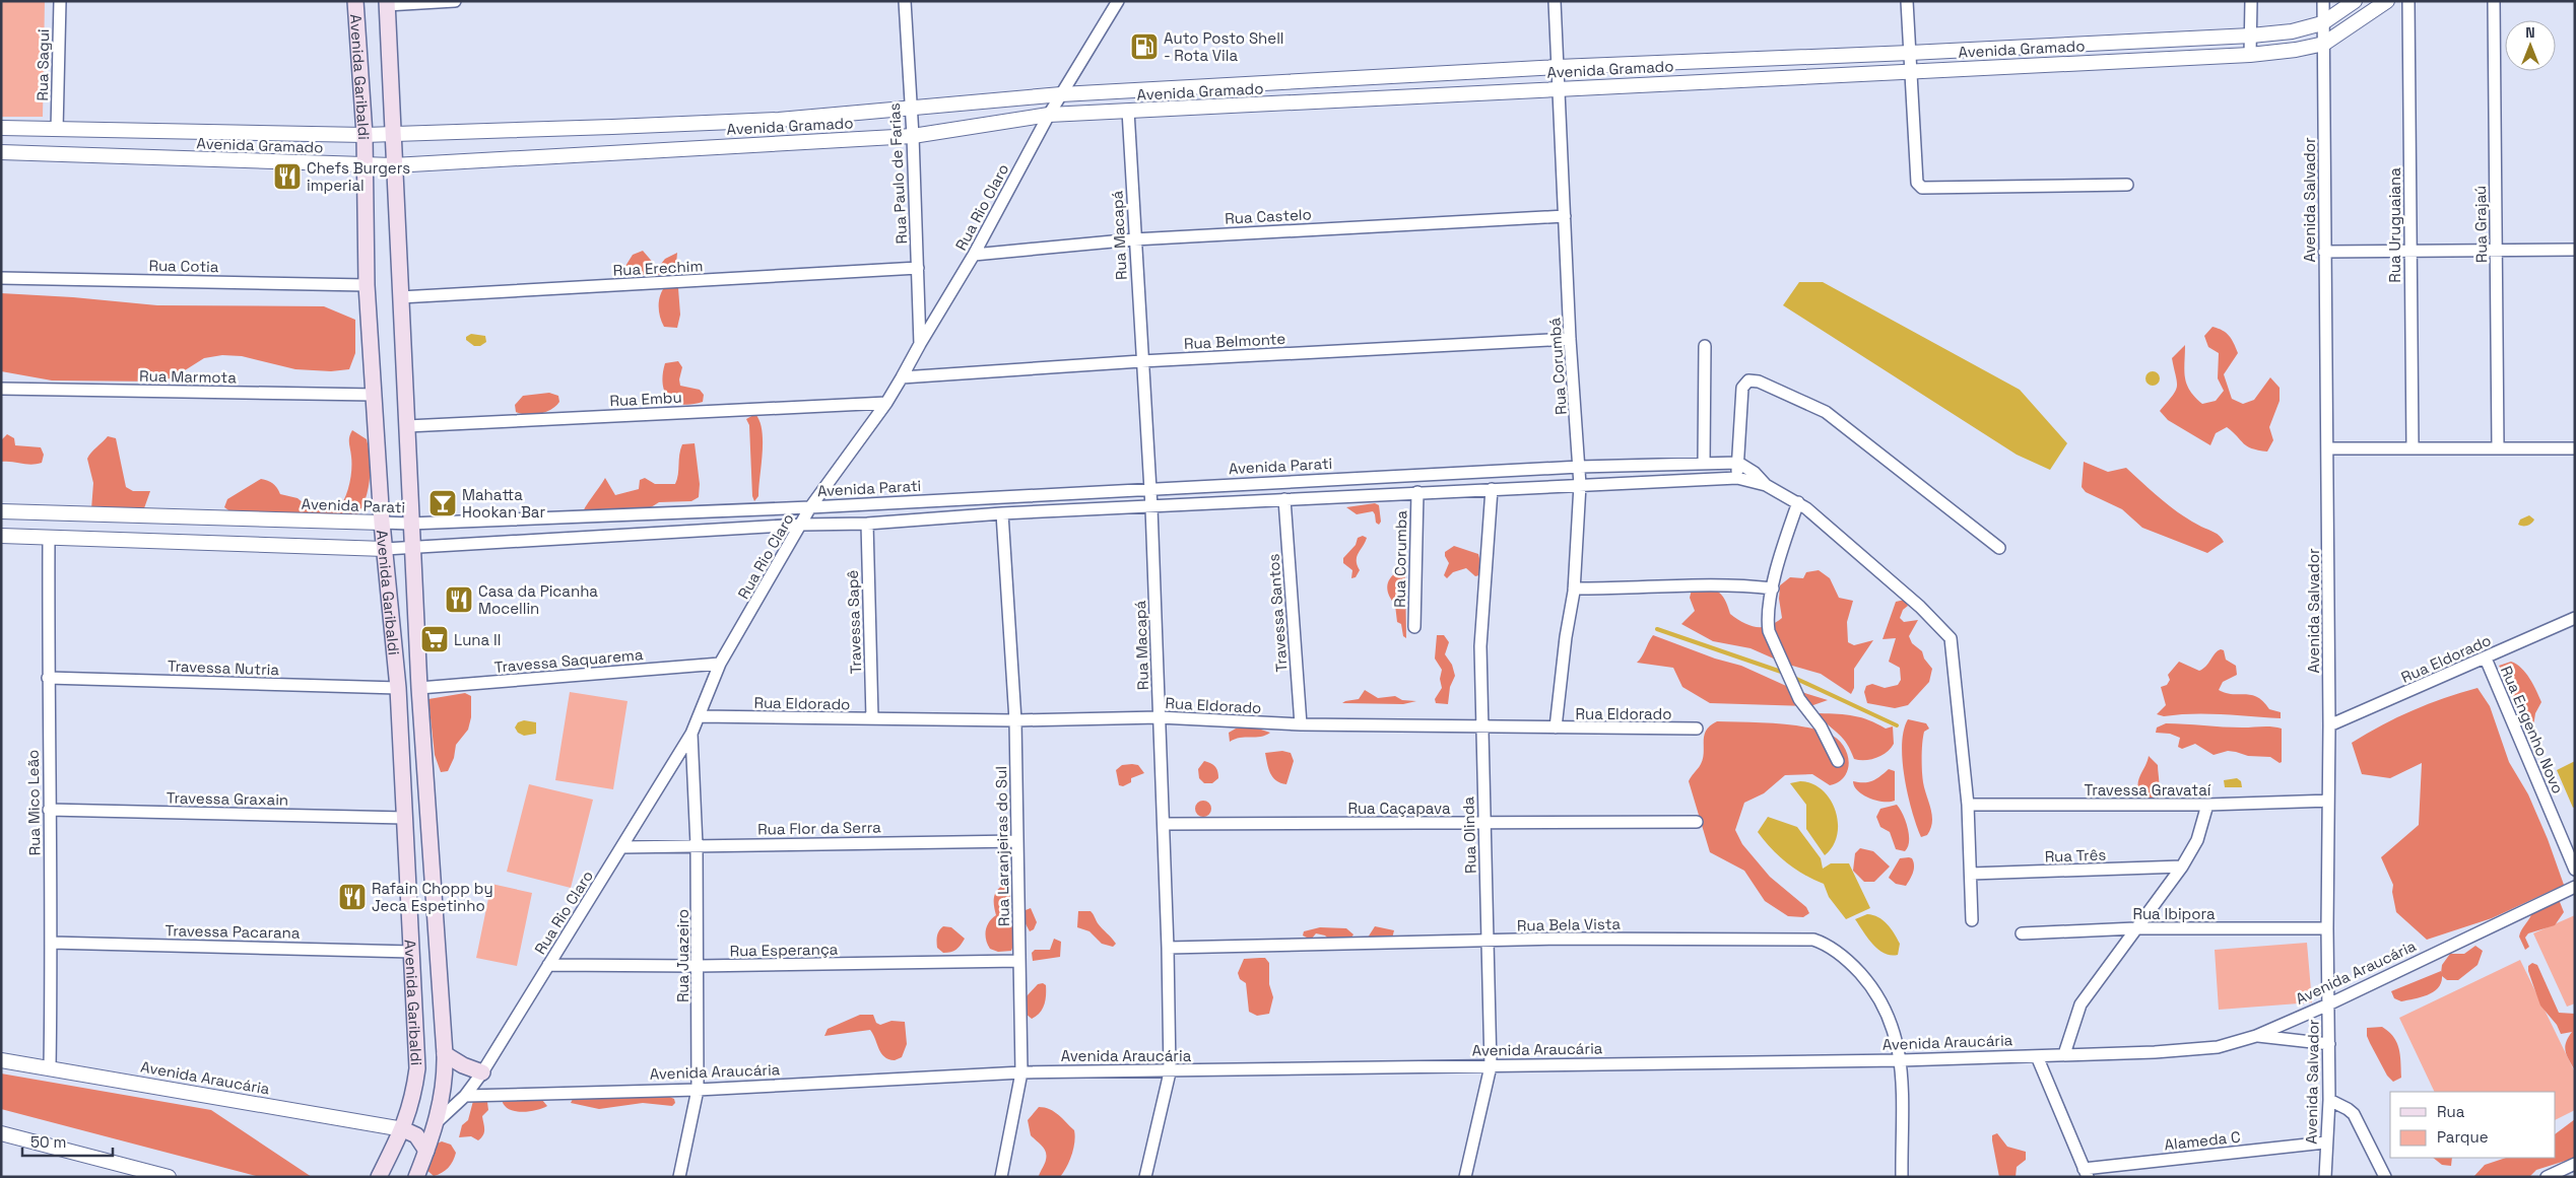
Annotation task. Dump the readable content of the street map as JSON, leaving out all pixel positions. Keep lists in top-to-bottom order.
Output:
{
  "streets": {
    "main road": ["Avenida Garibaldi"],
    "street": [
      "Avenida Gramado",
      "Rua Sagui",
      "Rua Paulo de Farias",
      "Avenida Salvador",
      "Rua Rio Claro",
      "Rua Castelo",
      "Rua Grajaú",
      "Rua Uruguaiana",
      "Rua Macapá",
      "Rua Cotia",
      "Rua Erechim",
      "Rua Belmonte",
      "Rua Corumbá",
      "Rua Marmota",
      "Rua Embu",
      "Avenida Parati",
      "Rua Corumba",
      "Travessa Santos",
      "Travessa Sapê",
      "Rua Eldorado",
      "Travessa Saquarema",
      "Travessa Nutria",
      "Rua Engenho Novo",
      "Travessa Gravataí",
      "Travessa Graxain",
      "Rua Mico Leão",
      "Rua Caçapava",
      "Rua Flor da Serra",
      "Rua Olinda",
      "Rua Laranjeiras do Sul",
      "Rua Três",
      "Rua Ibipora",
      "Rua Bela Vista",
      "Travessa Pacarana",
      "Rua Esperança",
      "Rua Juazeiro",
      "Avenida Araucária",
      "Alameda C"
    ]
  },
  "crossings": [
    ["Avenida Gramado", "Rua Sagui"],
    ["Avenida Gramado", "Avenida Garibaldi"],
    ["Avenida Gramado", "Rua Paulo de Farias"],
    ["Avenida Gramado", "Avenida Salvador"],
    ["Avenida Gramado", "Rua Rio Claro"],
    ["Avenida Gramado", "Rua Macapá"],
    ["Avenida Gramado", "Rua Corumbá"],
    ["Avenida Garibaldi", "Rua Rio Claro"],
    ["Avenida Garibaldi", "Rua Cotia"],
    ["Avenida Garibaldi", "Rua Erechim"],
    ["Avenida Garibaldi", "Rua Marmota"],
    ["Avenida Garibaldi", "Rua Embu"],
    ["Avenida Garibaldi", "Avenida Parati"],
    ["Avenida Garibaldi", "Travessa Saquarema"],
    ["Avenida Garibaldi", "Travessa Nutria"],
    ["Avenida Garibaldi", "Travessa Graxain"],
    ["Avenida Garibaldi", "Travessa Pacarana"],
    ["Avenida Garibaldi", "Avenida Araucária"],
    ["Rua Paulo de Farias", "Rua Rio Claro"],
    ["Rua Paulo de Farias", "Rua Erechim"],
    ["Avenida Salvador", "Rua Eldorado"],
    ["Avenida Salvador", "Travessa Gravataí"],
    ["Avenida Salvador", "Rua Ibipora"],
    ["Avenida Salvador", "Avenida Araucária"],
    ["Avenida Salvador", "Alameda C"],
    ["Rua Rio Claro", "Rua Castelo"],
    ["Rua Rio Claro", "Rua Belmonte"],
    ["Rua Rio Claro", "Rua Embu"],
    ["Rua Rio Claro", "Avenida Parati"],
    ["Rua Rio Claro", "Rua Eldorado"],
    ["Rua Rio Claro", "Travessa Saquarema"],
    ["Rua Rio Claro", "Rua Flor da Serra"],
    ["Rua Rio Claro", "Rua Esperança"],
    ["Rua Rio Claro", "Rua Juazeiro"],
    ["Rua Rio Claro", "Avenida Araucária"],
    ["Rua Castelo", "Rua Macapá"],
    ["Rua Castelo", "Rua Corumbá"],
    ["Rua Macapá", "Rua Belmonte"],
    ["Rua Macapá", "Avenida Parati"],
    ["Rua Macapá", "Rua Eldorado"],
    ["Rua Macapá", "Rua Caçapava"],
    ["Rua Macapá", "Rua Bela Vista"],
    ["Rua Macapá", "Avenida Araucária"],
    ["Rua Belmonte", "Rua Corumbá"],
    ["Rua Corumbá", "Avenida Parati"],
    ["Rua Corumbá", "Rua Eldorado"],
    ["Travessa Santos", "Rua Eldorado"],
    ["Travessa Sapê", "Rua Eldorado"],
    ["Rua Eldorado", "Rua Engenho Novo"],
    ["Rua Eldorado", "Rua Olinda"],
    ["Rua Eldorado", "Rua Laranjeiras do Sul"],
    ["Travessa Nutria", "Rua Mico Leão"],
    ["Travessa Graxain", "Rua Mico Leão"],
    ["Rua Mico Leão", "Travessa Pacarana"],
    ["Rua Mico Leão", "Avenida Araucária"],
    ["Rua Caçapava", "Rua Olinda"],
    ["Rua Flor da Serra", "Rua Laranjeiras do Sul"],
    ["Rua Flor da Serra", "Rua Juazeiro"],
    ["Rua Olinda", "Rua Bela Vista"],
    ["Rua Olinda", "Avenida Araucária"],
    ["Rua Laranjeiras do Sul", "Rua Esperança"],
    ["Rua Laranjeiras do Sul", "Avenida Araucária"],
    ["Rua Bela Vista", "Avenida Araucária"],
    ["Rua Esperança", "Rua Juazeiro"],
    ["Rua Juazeiro", "Avenida Araucária"]
  ],
  "places": {
    "fuel station": ["Auto Posto Shell - Rota Vila"],
    "restaurant": ["Chefs Burgers imperial", "Casa da Picanha Mocellin", "Rafain Chopp by Jeca Espetinho"],
    "bar": ["Mahatta Hookan Bar"],
    "supermarket": ["Luna II"]
  },
  "legend": ["Rua", "Parque"],
  "scale_bar": "50 m",
  "north": "top"
}
